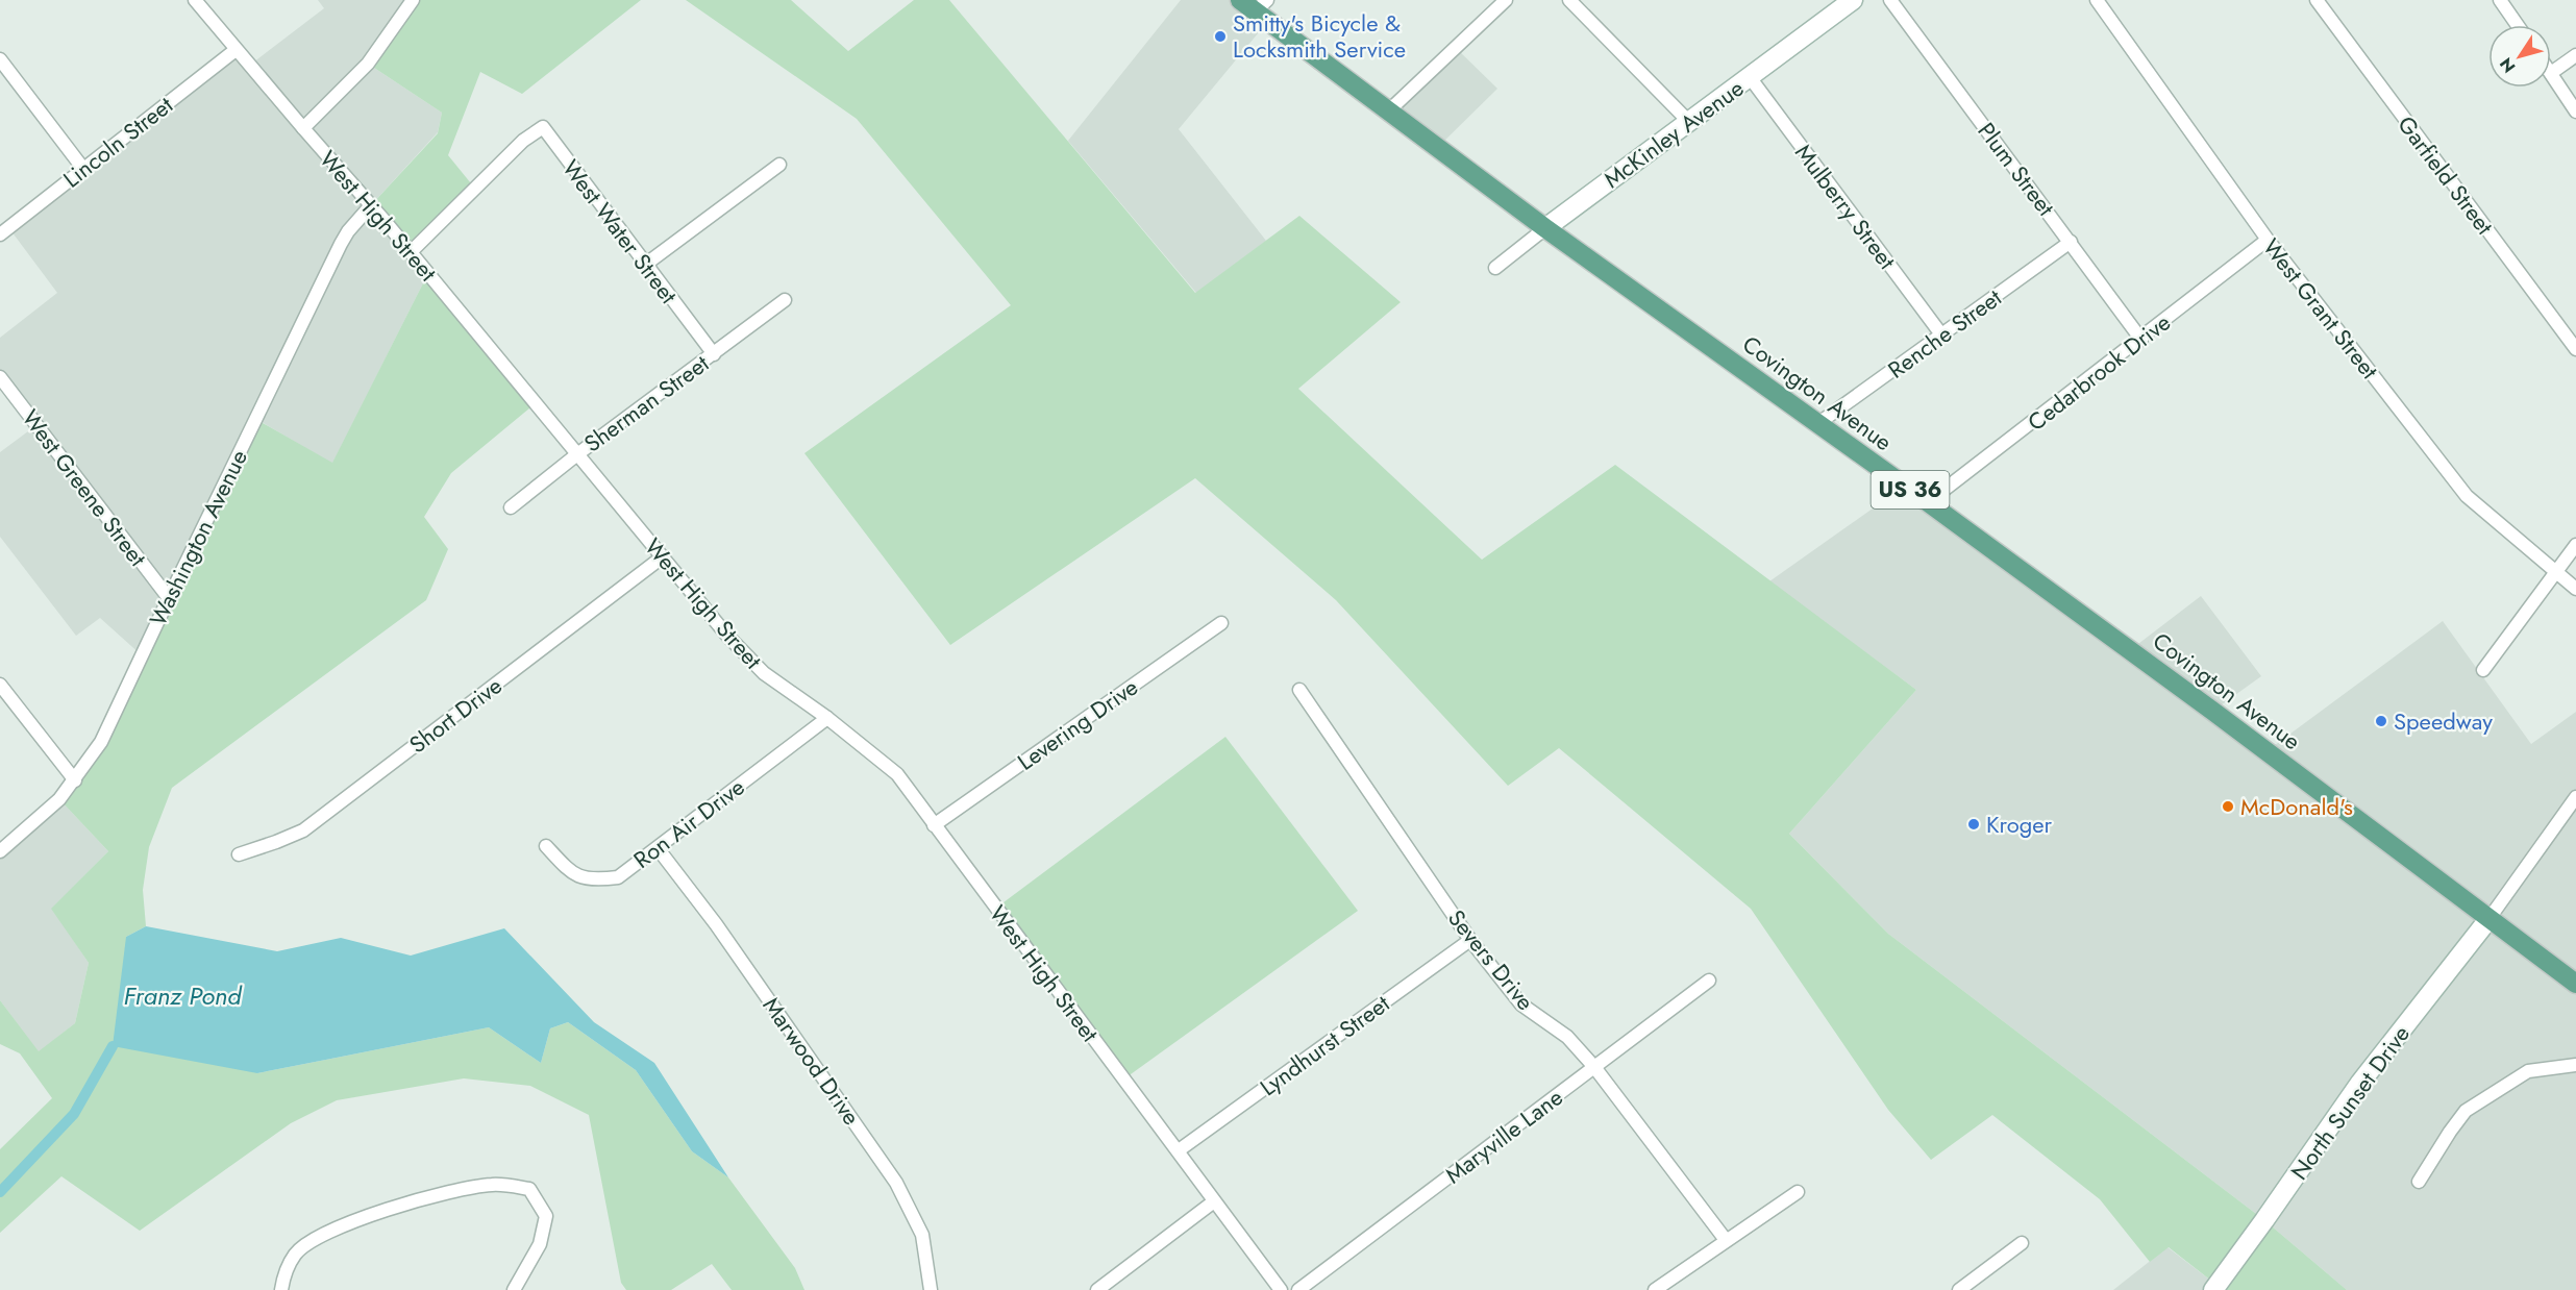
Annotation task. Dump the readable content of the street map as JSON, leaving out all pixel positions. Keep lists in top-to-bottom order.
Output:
{
  "streets": {
    "main road": [
      "McKinley Avenue",
      "Covington Avenue",
      "US 36",
      "North Sunset Drive"
    ],
    "street": [
      "Lincoln Street",
      "Plum Street",
      "Garfield Street",
      "Mulberry Street",
      "West High Street",
      "West Water Street",
      "West Grant Street",
      "Renche Street",
      "Cedarbrook Drive",
      "Sherman Street",
      "West Greene Street",
      "Washington Avenue",
      "Short Drive",
      "Levering Drive",
      "Ron Air Drive",
      "Severs Drive",
      "Lyndhurst Street",
      "Marwood Drive",
      "Maryville Lane"
    ]
  },
  "crossings": [
    ["McKinley Avenue", "Mulberry Street"],
    ["McKinley Avenue", "Covington Avenue"],
    ["Lincoln Street", "West High Street"],
    ["Plum Street", "Renche Street"],
    ["Plum Street", "Cedarbrook Drive"],
    ["Mulberry Street", "Renche Street"],
    ["West High Street", "West Water Street"],
    ["West High Street", "Sherman Street"],
    ["West High Street", "Washington Avenue"],
    ["West High Street", "Short Drive"],
    ["West High Street", "Levering Drive"],
    ["West High Street", "Ron Air Drive"],
    ["West High Street", "Lyndhurst Street"],
    ["West Water Street", "Sherman Street"],
    ["West Grant Street", "Cedarbrook Drive"],
    ["Renche Street", "Covington Avenue"],
    ["Cedarbrook Drive", "Covington Avenue"],
    ["Covington Avenue", "North Sunset Drive"],
    ["West Greene Street", "Washington Avenue"],
    ["Ron Air Drive", "Marwood Drive"],
    ["Severs Drive", "Lyndhurst Street"],
    ["Severs Drive", "Maryville Lane"]
  ],
  "water": ["Franz Pond"],
  "places": [
    "Smitty's Bicycle & Locksmith Service",
    "Speedway",
    "McDonald's",
    "Kroger"
  ],
  "north": "bottom left"
}
